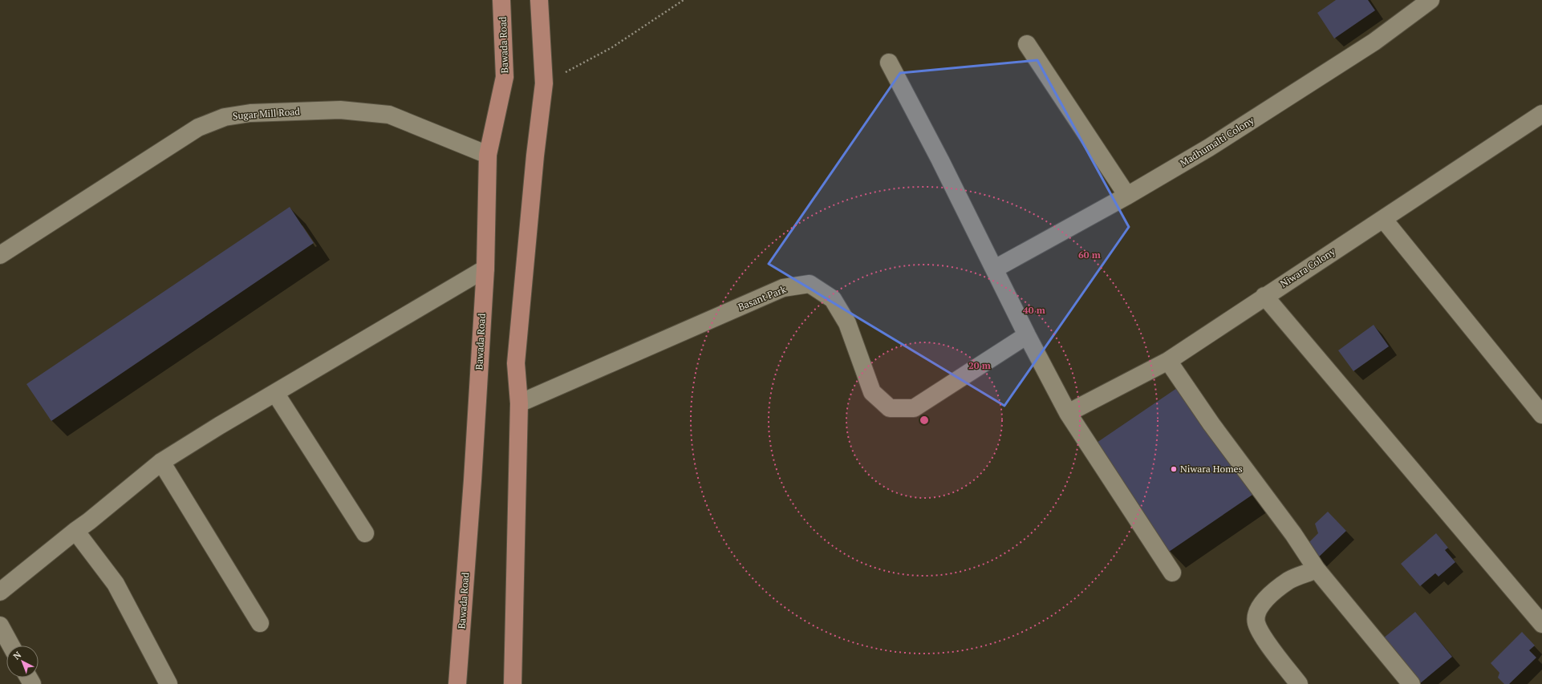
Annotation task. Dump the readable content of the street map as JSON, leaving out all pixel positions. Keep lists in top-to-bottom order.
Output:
{
  "streets": {
    "main road": ["Bawada Road"],
    "street": [
      "Sugar Mill Road",
      "Madhumalti Colony",
      "Niwara Colony",
      "Basant Park"
    ]
  },
  "crossings": [
    ["Bawada Road", "Sugar Mill Road"]
  ],
  "places": ["Niwara Homes"],
  "north": "top left",
  "rings": ["60 m", "40 m", "20 m"]
}
